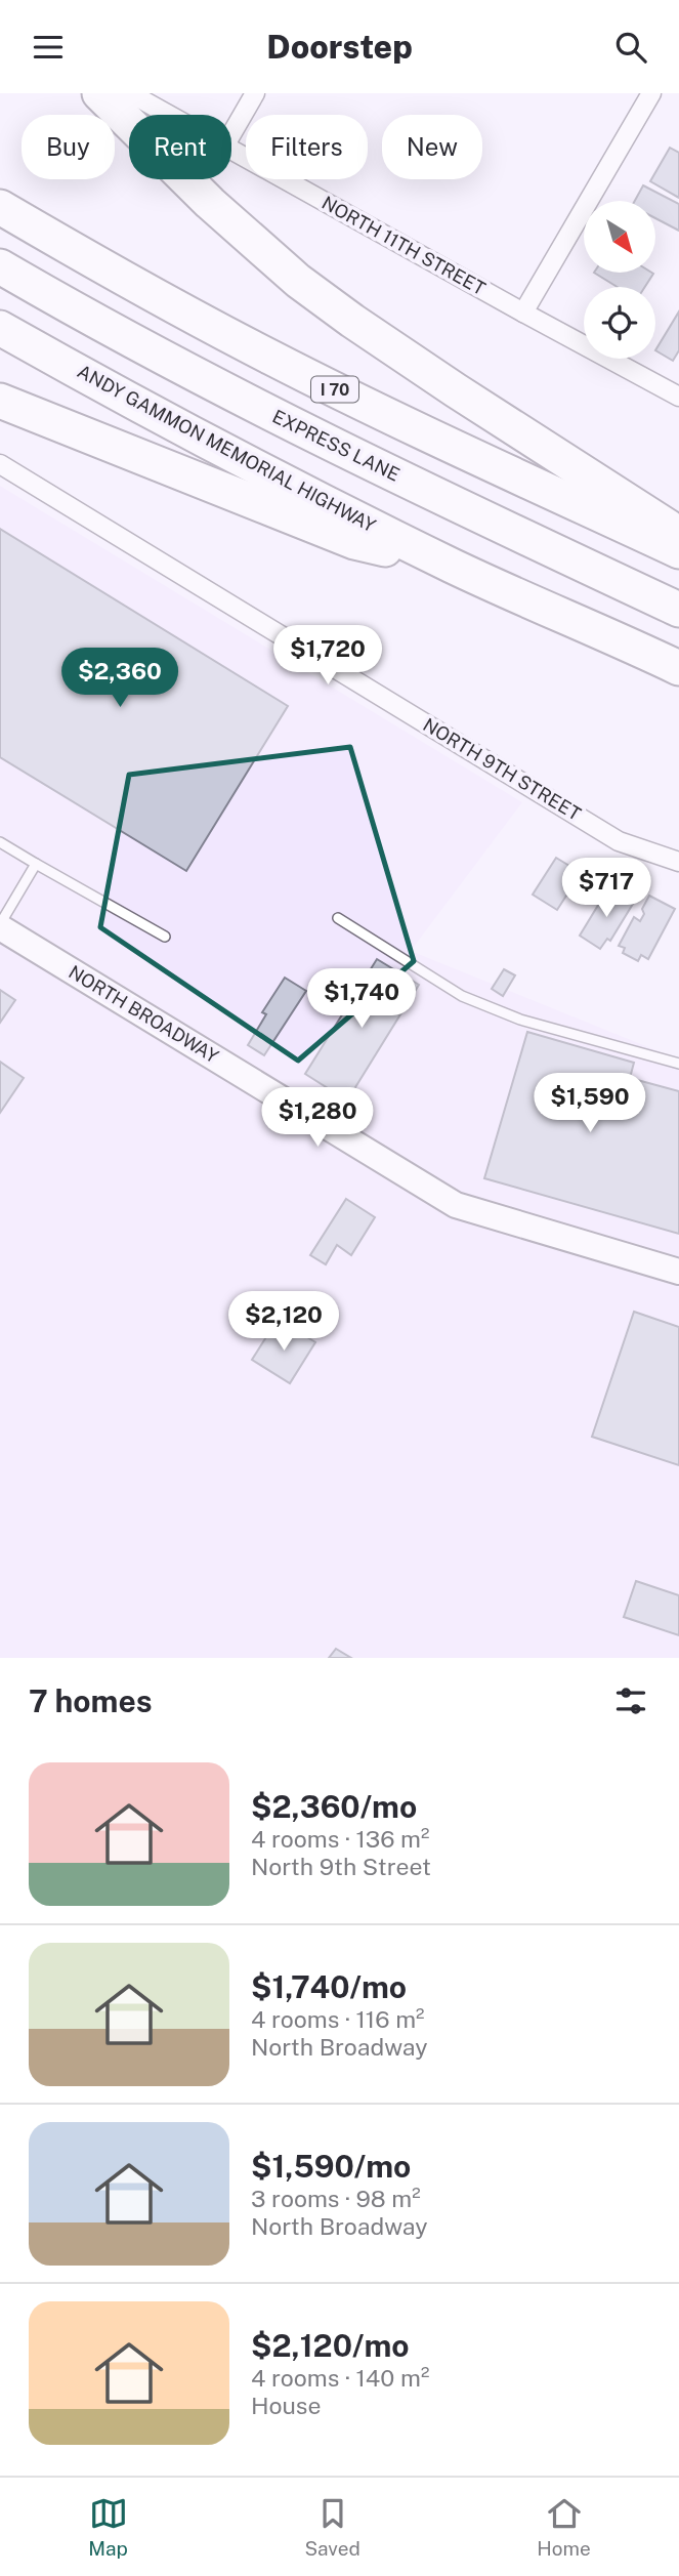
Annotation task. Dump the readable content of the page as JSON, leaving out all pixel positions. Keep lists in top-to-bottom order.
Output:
{
  "streets": {
    "highway": ["I 70", "EXPRESS LANE", "ANDY GAMMON MEMORIAL HIGHWAY"],
    "main road": ["NORTH BROADWAY"],
    "street": ["NORTH 11TH STREET", "NORTH 9TH STREET"]
  },
  "north": "bottom right",
  "page": {
    "header": "Doorstep",
    "chip": [
      "Buy",
      "Rent",
      "Filters",
      "New"
    ],
    "price": [
      "$1,720",
      "$2,360",
      "$717",
      "$1,740",
      "$1,590",
      "$1,280",
      "$2,120"
    ],
    "heading": "7 homes",
    "list": [
      {
        "name": "$2,360/mo",
        "note": "4 rooms · 136 m² · North 9th Street"
      },
      {
        "name": "$1,740/mo",
        "note": "4 rooms · 116 m² · North Broadway"
      },
      {
        "name": "$1,590/mo",
        "note": "3 rooms · 98 m² · North Broadway"
      },
      {
        "name": "$2,120/mo",
        "note": "4 rooms · 140 m² · House"
      }
    ],
    "tabs": ["Map", "Saved", "Home"]
  }
}
